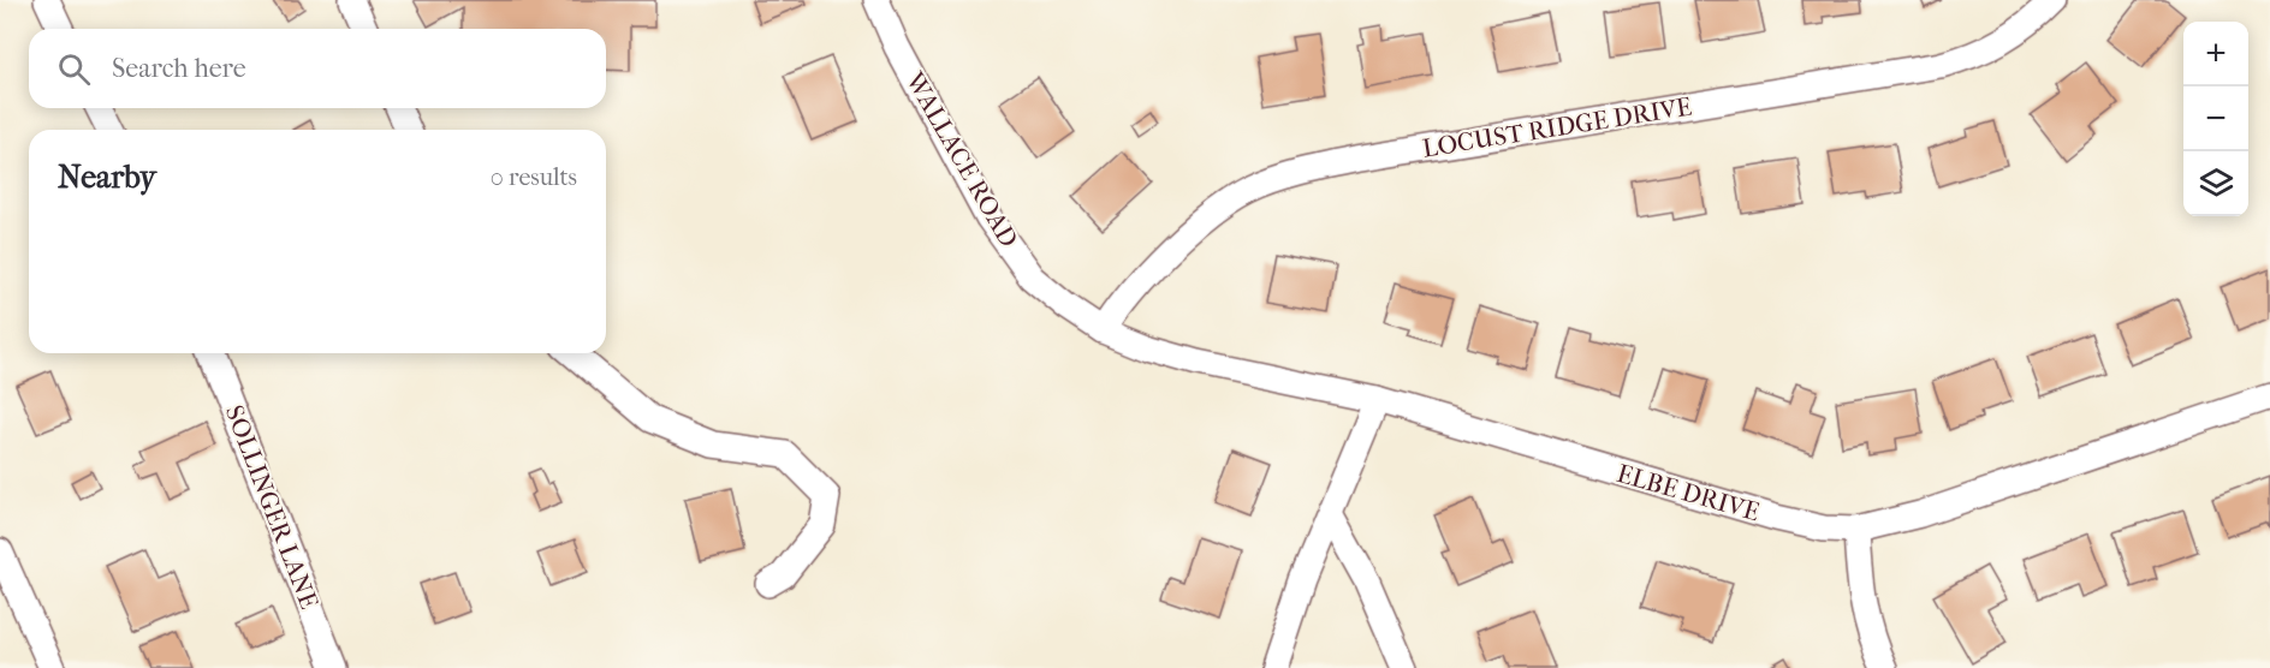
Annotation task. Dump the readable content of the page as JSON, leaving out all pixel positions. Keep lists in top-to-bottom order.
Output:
{
  "streets": {
    "street": [
      "LOCUST RIDGE DRIVE",
      "WALLACE ROAD",
      "ELBE DRIVE",
      "SOLLINGER LANE"
    ]
  },
  "crossings": [
    ["LOCUST RIDGE DRIVE", "WALLACE ROAD"],
    ["LOCUST RIDGE DRIVE", "ELBE DRIVE"],
    ["WALLACE ROAD", "ELBE DRIVE"]
  ],
  "page": {
    "map_buttons": ["+", "−"],
    "search": "Search here",
    "heading": ["Nearby", "0 results"]
  }
}
